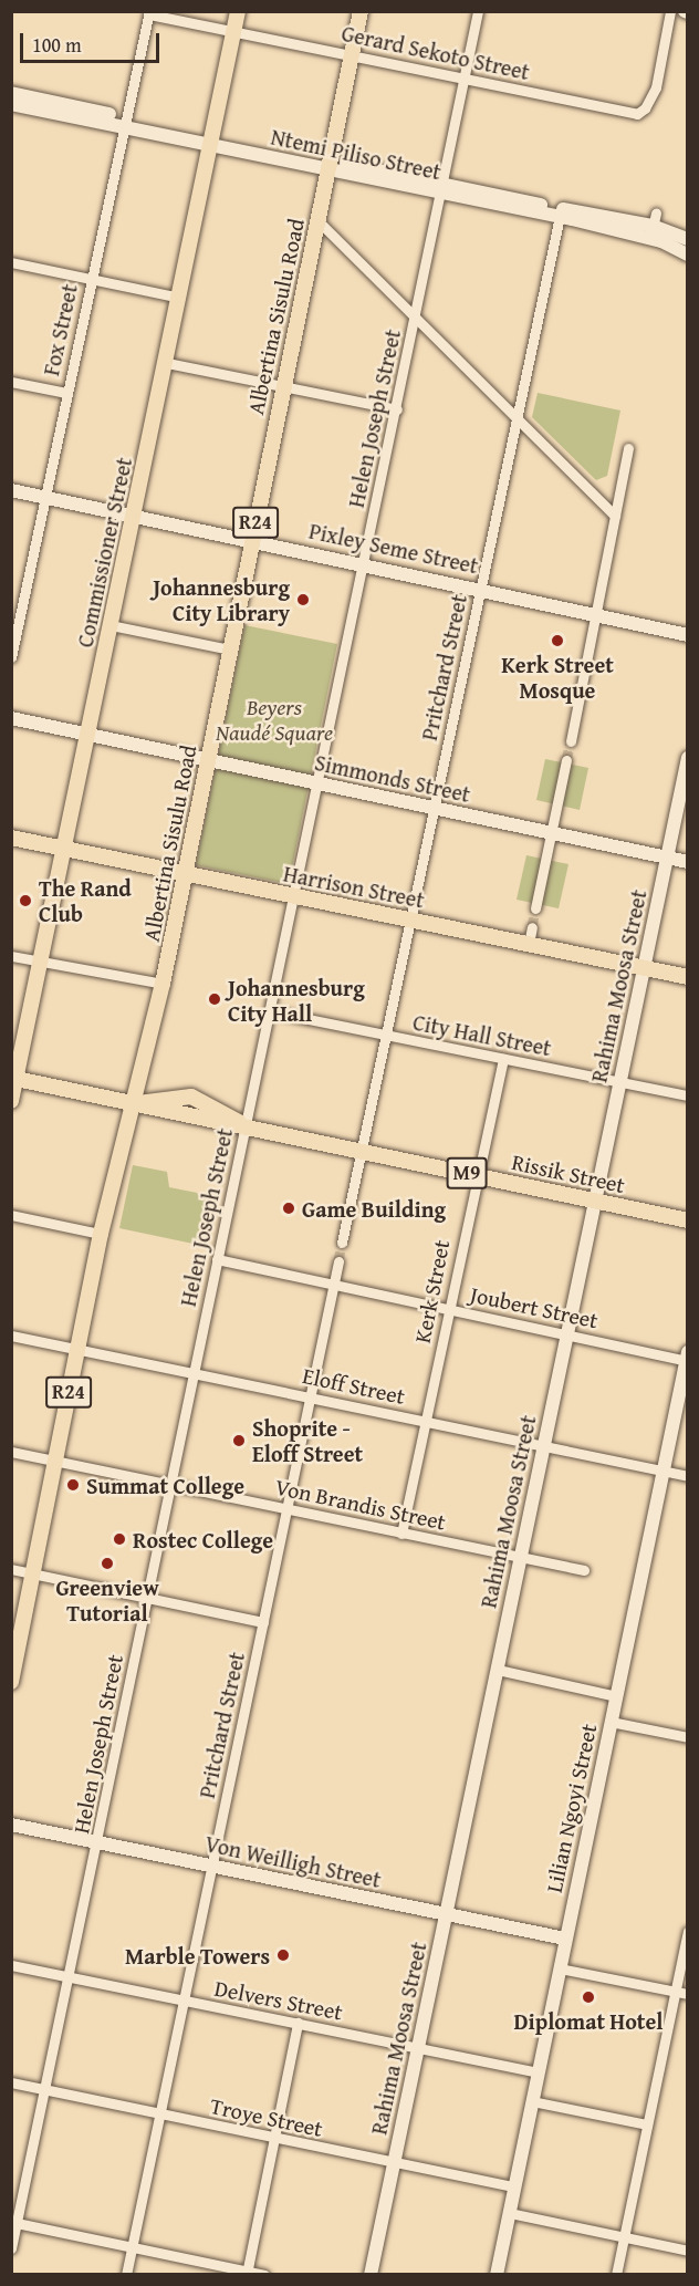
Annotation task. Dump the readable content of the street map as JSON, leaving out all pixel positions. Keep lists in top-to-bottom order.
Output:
{
  "streets": {
    "main road": [
      "Albertina Sisulu Road",
      "R24",
      "Commissioner Street",
      "Harrison Street",
      "M9",
      "Rissik Street"
    ],
    "street": [
      "Gerard Sekoto Street",
      "Ntemi Piliso Street",
      "Fox Street",
      "Helen Joseph Street",
      "Pixley Seme Street",
      "Pritchard Street",
      "Simmonds Street",
      "Rahima Moosa Street",
      "City Hall Street",
      "Kerk Street",
      "Joubert Street",
      "Eloff Street",
      "Von Brandis Street",
      "Lilian Ngoyi Street",
      "Von Weilligh Street",
      "Delvers Street",
      "Troye Street"
    ]
  },
  "crossings": [
    ["Gerard Sekoto Street", "Albertina Sisulu Road"],
    ["Gerard Sekoto Street", "Fox Street"],
    ["Gerard Sekoto Street", "Helen Joseph Street"],
    ["Gerard Sekoto Street", "Commissioner Street"],
    ["Ntemi Piliso Street", "Albertina Sisulu Road"],
    ["Ntemi Piliso Street", "Fox Street"],
    ["Ntemi Piliso Street", "Helen Joseph Street"],
    ["Ntemi Piliso Street", "Commissioner Street"],
    ["Ntemi Piliso Street", "Pritchard Street"],
    ["Albertina Sisulu Road", "Pixley Seme Street"],
    ["Albertina Sisulu Road", "Simmonds Street"],
    ["Albertina Sisulu Road", "Harrison Street"],
    ["Albertina Sisulu Road", "Rissik Street"],
    ["Albertina Sisulu Road", "Eloff Street"],
    ["Albertina Sisulu Road", "Von Brandis Street"],
    ["Fox Street", "Pixley Seme Street"],
    ["Helen Joseph Street", "Pixley Seme Street"],
    ["Helen Joseph Street", "Simmonds Street"],
    ["Helen Joseph Street", "Harrison Street"],
    ["Helen Joseph Street", "City Hall Street"],
    ["Helen Joseph Street", "Rissik Street"],
    ["Helen Joseph Street", "Joubert Street"],
    ["Helen Joseph Street", "Eloff Street"],
    ["Helen Joseph Street", "Von Brandis Street"],
    ["Helen Joseph Street", "Von Weilligh Street"],
    ["Helen Joseph Street", "Delvers Street"],
    ["Helen Joseph Street", "Troye Street"],
    ["Pixley Seme Street", "Commissioner Street"],
    ["Pixley Seme Street", "Pritchard Street"],
    ["Commissioner Street", "Simmonds Street"],
    ["Commissioner Street", "Harrison Street"],
    ["Commissioner Street", "Rissik Street"],
    ["Pritchard Street", "Simmonds Street"],
    ["Pritchard Street", "Harrison Street"],
    ["Pritchard Street", "City Hall Street"],
    ["Pritchard Street", "Rissik Street"],
    ["Pritchard Street", "Joubert Street"],
    ["Pritchard Street", "Eloff Street"],
    ["Pritchard Street", "Von Brandis Street"],
    ["Pritchard Street", "Von Weilligh Street"],
    ["Pritchard Street", "Delvers Street"],
    ["Pritchard Street", "Troye Street"],
    ["Simmonds Street", "Rahima Moosa Street"],
    ["Harrison Street", "Rahima Moosa Street"],
    ["Rahima Moosa Street", "City Hall Street"],
    ["Rahima Moosa Street", "Rissik Street"],
    ["Rahima Moosa Street", "Joubert Street"],
    ["Rahima Moosa Street", "Eloff Street"],
    ["Rahima Moosa Street", "Von Brandis Street"],
    ["Rahima Moosa Street", "Von Weilligh Street"],
    ["Rahima Moosa Street", "Delvers Street"],
    ["Rahima Moosa Street", "Troye Street"],
    ["City Hall Street", "Kerk Street"],
    ["Rissik Street", "Kerk Street"],
    ["Kerk Street", "Joubert Street"],
    ["Kerk Street", "Eloff Street"],
    ["Kerk Street", "Von Brandis Street"],
    ["Joubert Street", "Lilian Ngoyi Street"],
    ["Eloff Street", "Lilian Ngoyi Street"],
    ["Lilian Ngoyi Street", "Von Weilligh Street"],
    ["Lilian Ngoyi Street", "Delvers Street"],
    ["Lilian Ngoyi Street", "Troye Street"]
  ],
  "parks": ["Beyers Naudé Square"],
  "places": [
    "Johannesburg City Library",
    "Kerk Street Mosque",
    "The Rand Club",
    "Johannesburg City Hall",
    "Game Building",
    "Shoprite - Eloff Street",
    "Summat College",
    "Rostec College",
    "Greenview Tutorial",
    "Marble Towers",
    "Diplomat Hotel"
  ],
  "scale_bar": "100 m"
}
